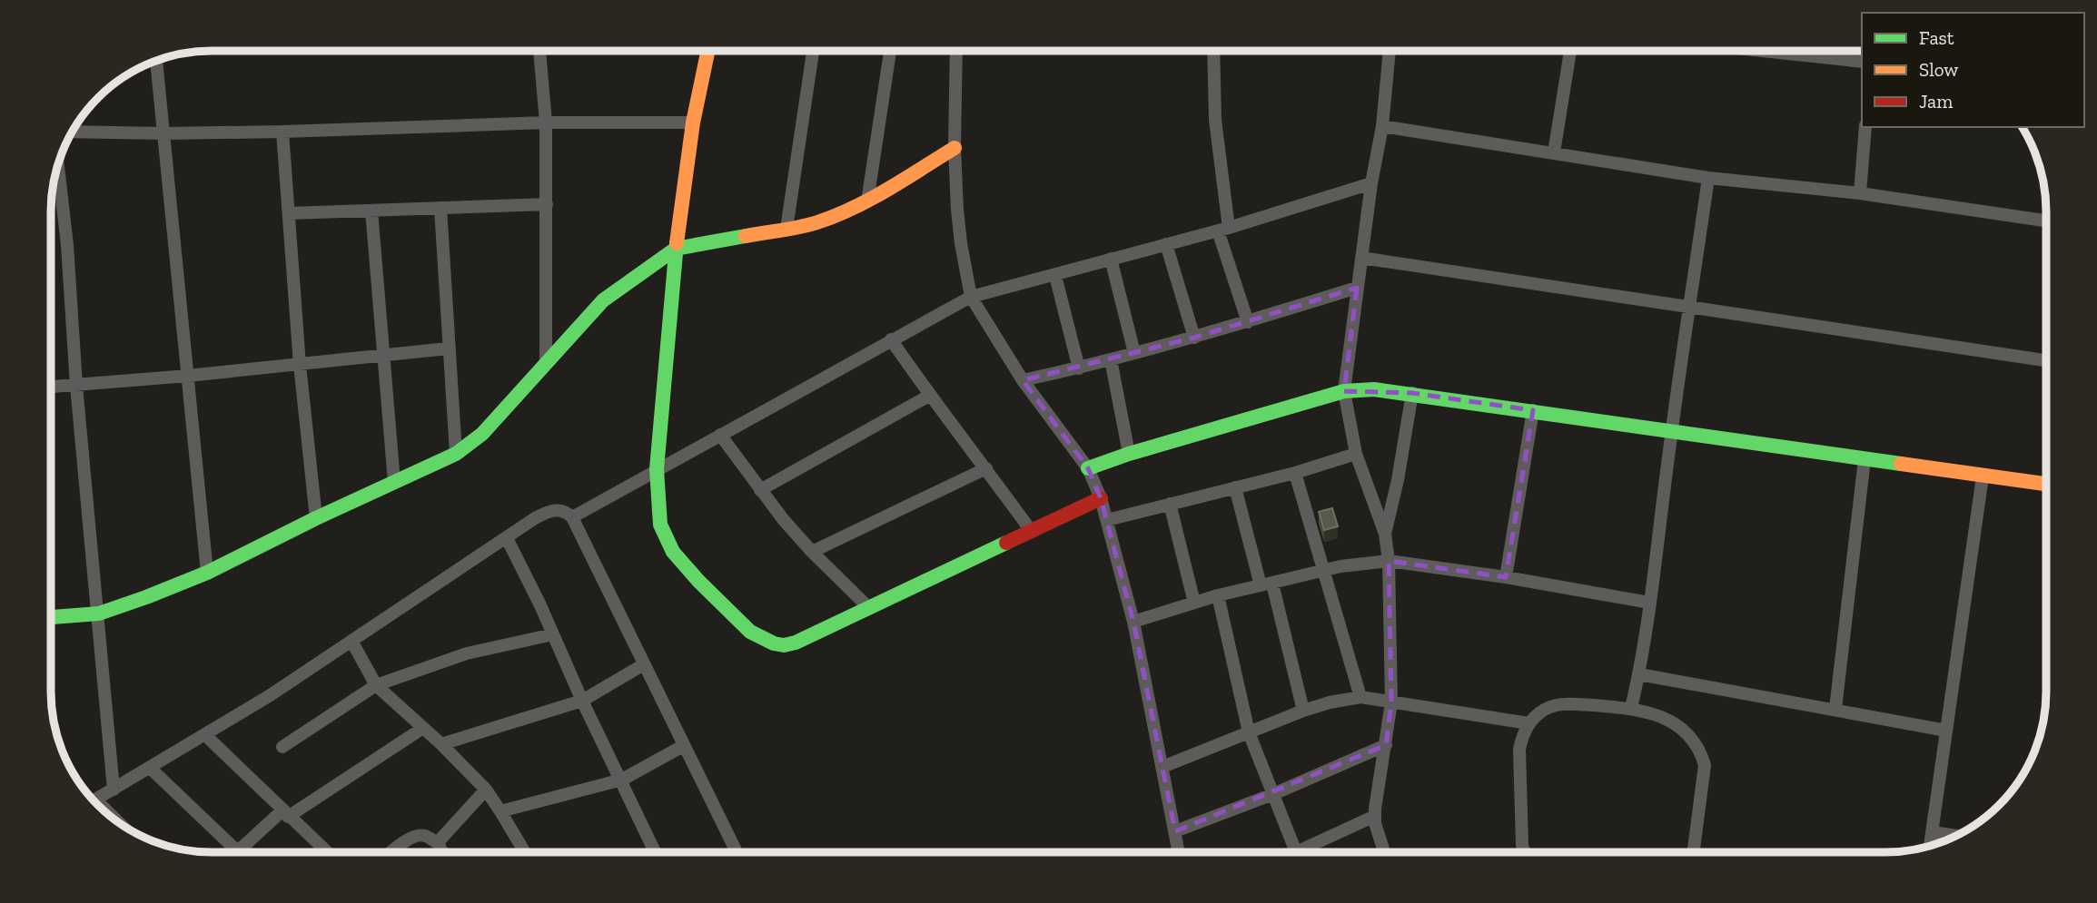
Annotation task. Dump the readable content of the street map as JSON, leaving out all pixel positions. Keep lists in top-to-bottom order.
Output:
{
  "legend": ["Fast", "Slow", "Jam"]
}
